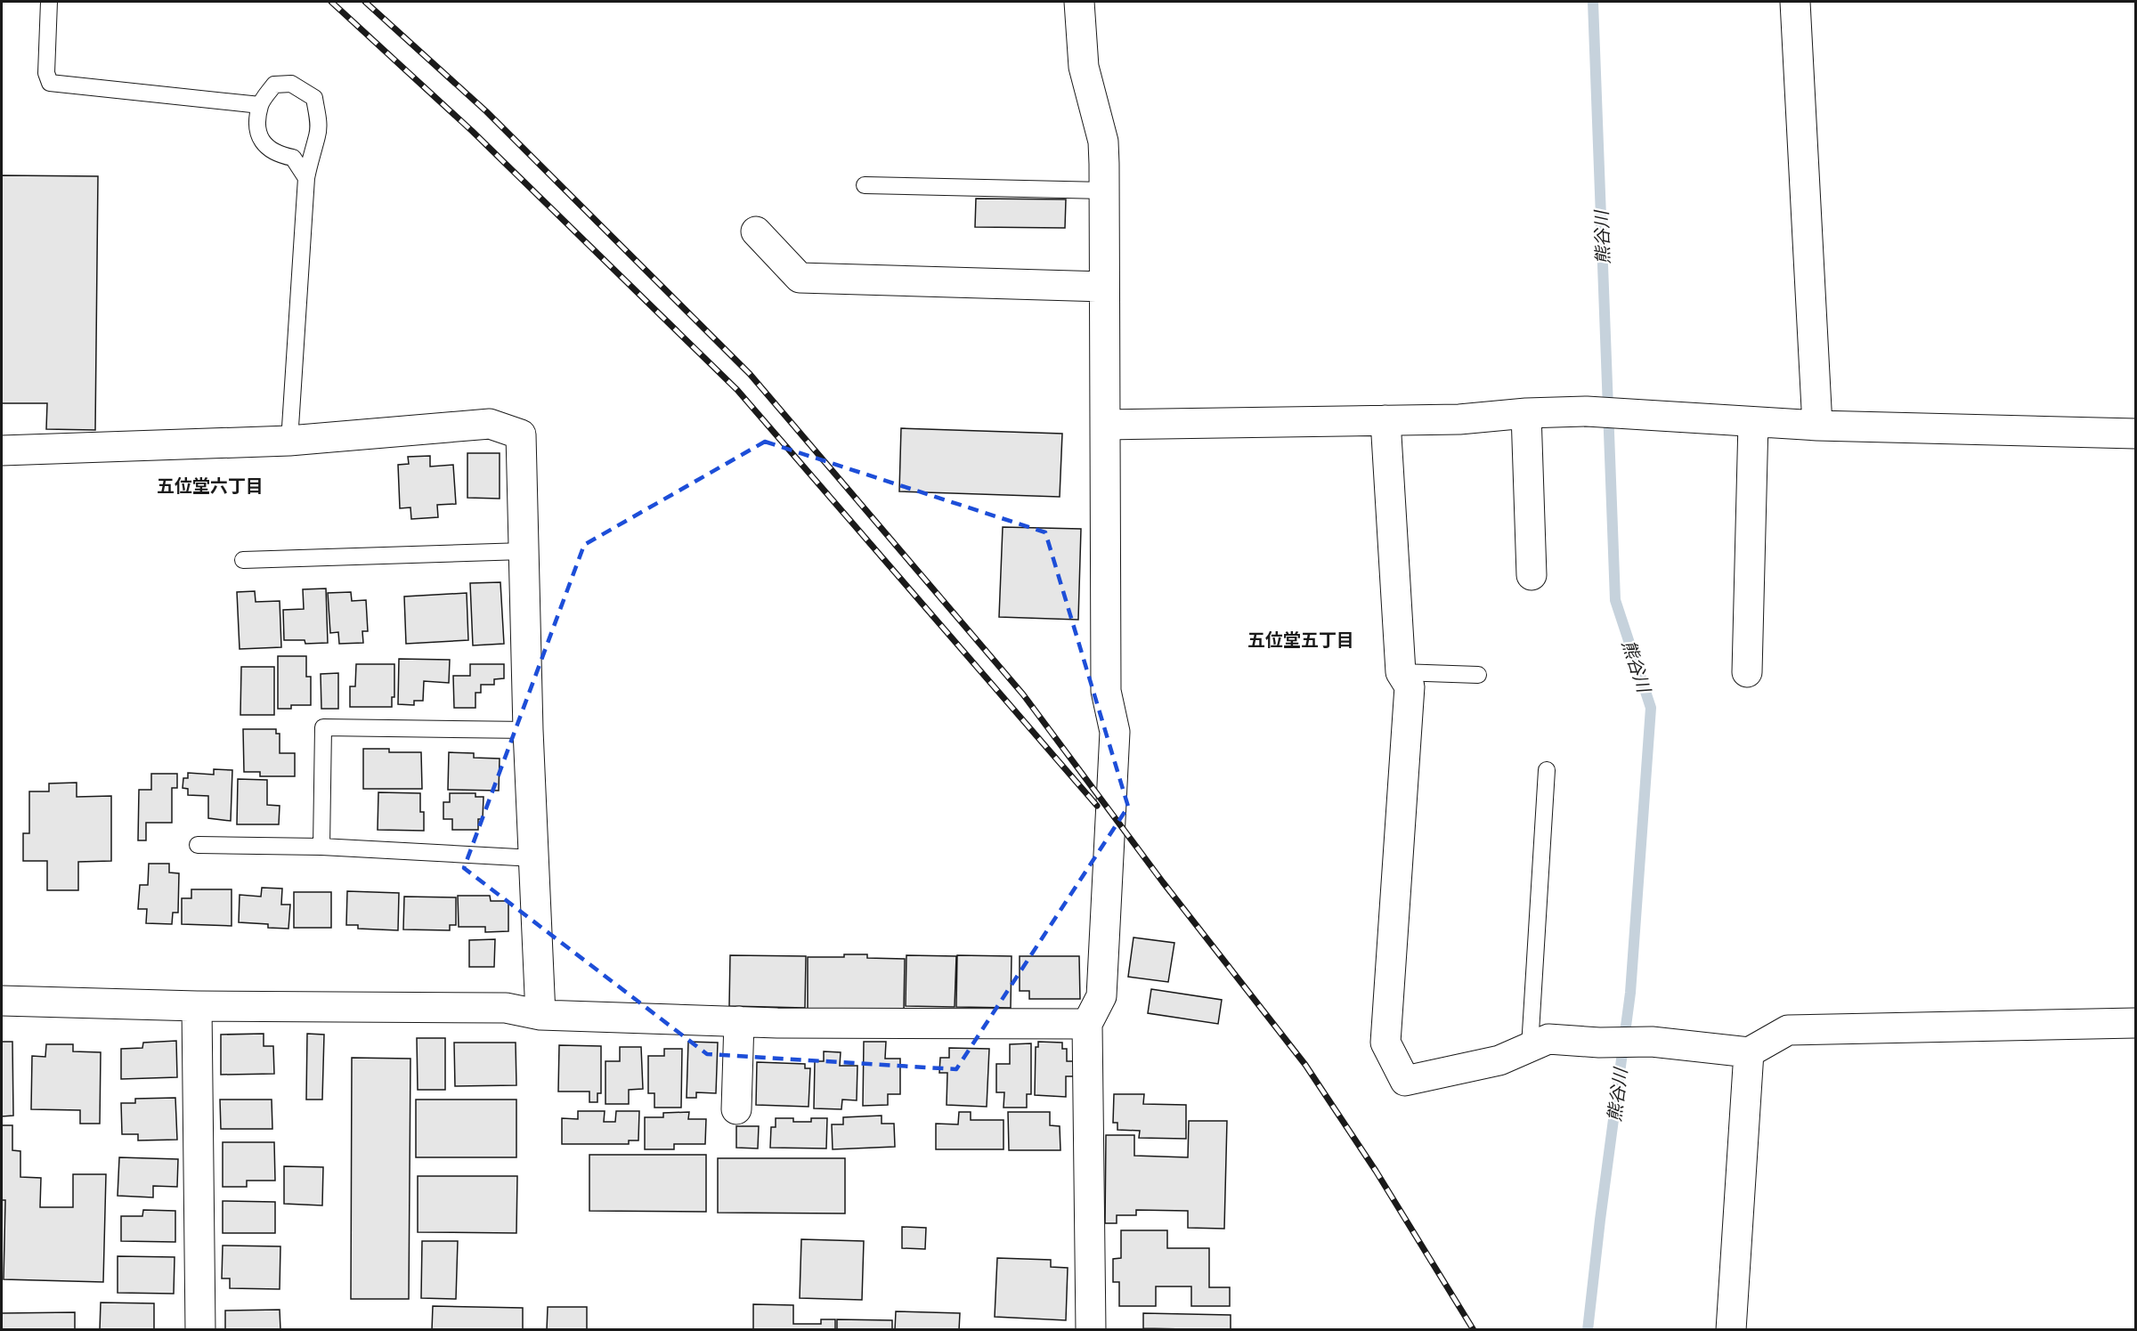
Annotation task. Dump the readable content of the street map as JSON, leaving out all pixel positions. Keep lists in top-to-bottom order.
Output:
{
  "districts": ["五位堂六丁目", "五位堂五丁目"],
  "water": ["熊谷川"]
}
